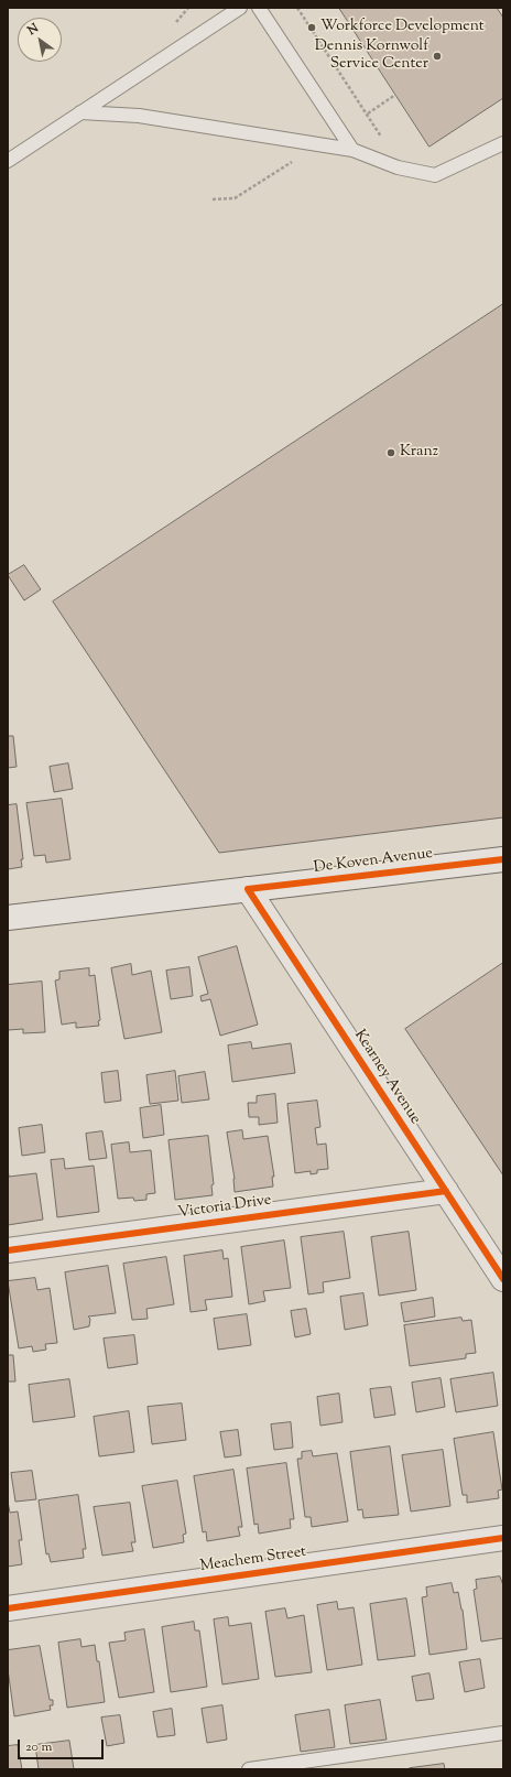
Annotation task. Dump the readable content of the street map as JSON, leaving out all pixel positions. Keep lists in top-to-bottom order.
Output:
{
  "streets": {
    "street": [
      "De Koven Avenue",
      "Kearney Avenue",
      "Victoria Drive",
      "Meachem Street"
    ]
  },
  "crossings": [
    ["De Koven Avenue", "Kearney Avenue"],
    ["Kearney Avenue", "Victoria Drive"]
  ],
  "places": ["Workforce Development", "Dennis Kornwolf Service Center", "Kranz"],
  "scale_bar": "20 m",
  "north": "top left"
}
